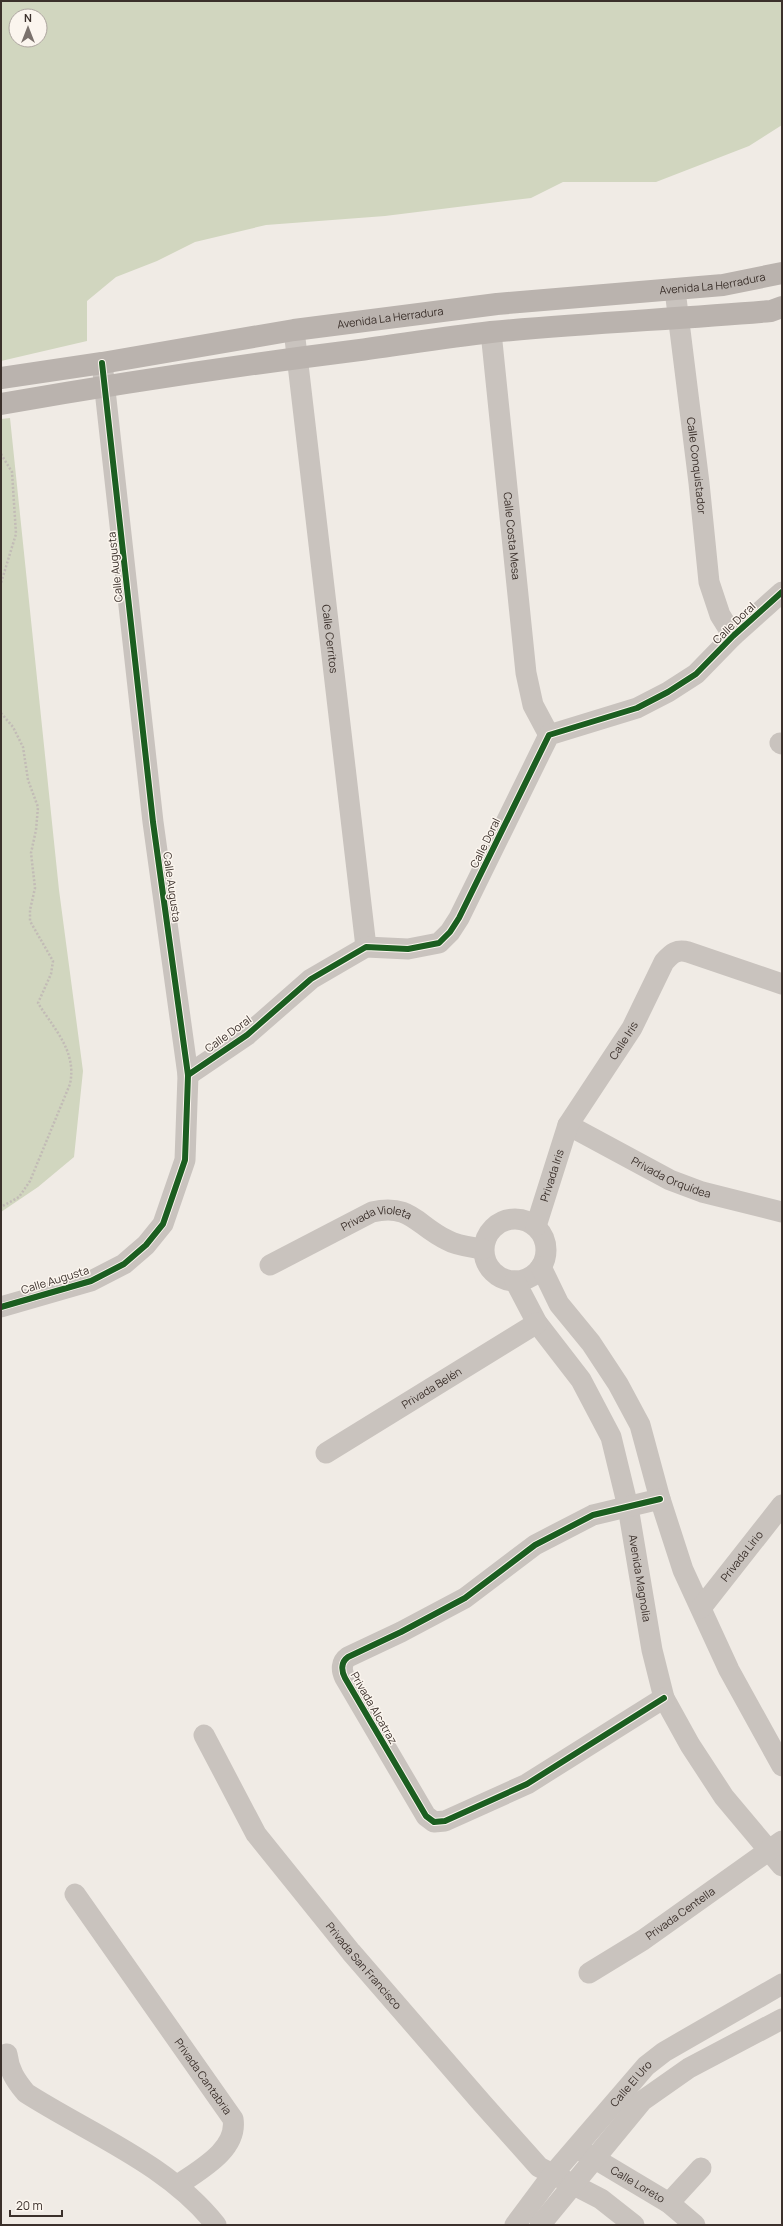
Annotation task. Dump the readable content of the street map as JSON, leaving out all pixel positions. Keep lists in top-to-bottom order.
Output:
{
  "streets": {
    "street": [
      "Avenida La Herradura",
      "Calle Conquistador",
      "Calle Costa Mesa",
      "Calle Augusta",
      "Calle Doral",
      "Calle Cerritos",
      "Calle Iris",
      "Privada Iris",
      "Privada Orquídea",
      "Privada Violeta",
      "Privada Belén",
      "Privada Lirio",
      "Avenida Magnolia",
      "Privada Alcatraz",
      "Privada Centella",
      "Privada San Francisco",
      "Privada Cantabria",
      "Calle El Uro",
      "Calle Loreto"
    ]
  },
  "crossings": [
    ["Avenida La Herradura", "Calle Conquistador"],
    ["Avenida La Herradura", "Calle Augusta"],
    ["Avenida La Herradura", "Calle Cerritos"],
    ["Calle Conquistador", "Calle Doral"],
    ["Calle Costa Mesa", "Calle Doral"],
    ["Calle Augusta", "Calle Doral"],
    ["Calle Doral", "Calle Cerritos"],
    ["Calle Iris", "Privada Iris"],
    ["Calle Iris", "Privada Orquídea"],
    ["Privada Iris", "Privada Orquídea"],
    ["Privada Iris", "Privada Violeta"],
    ["Privada Iris", "Avenida Magnolia"],
    ["Privada Violeta", "Avenida Magnolia"],
    ["Privada Belén", "Avenida Magnolia"],
    ["Avenida Magnolia", "Privada Alcatraz"],
    ["Avenida Magnolia", "Privada Centella"],
    ["Privada San Francisco", "Calle El Uro"],
    ["Calle El Uro", "Calle Loreto"]
  ],
  "scale_bar": "20 m",
  "north": "top"
}
